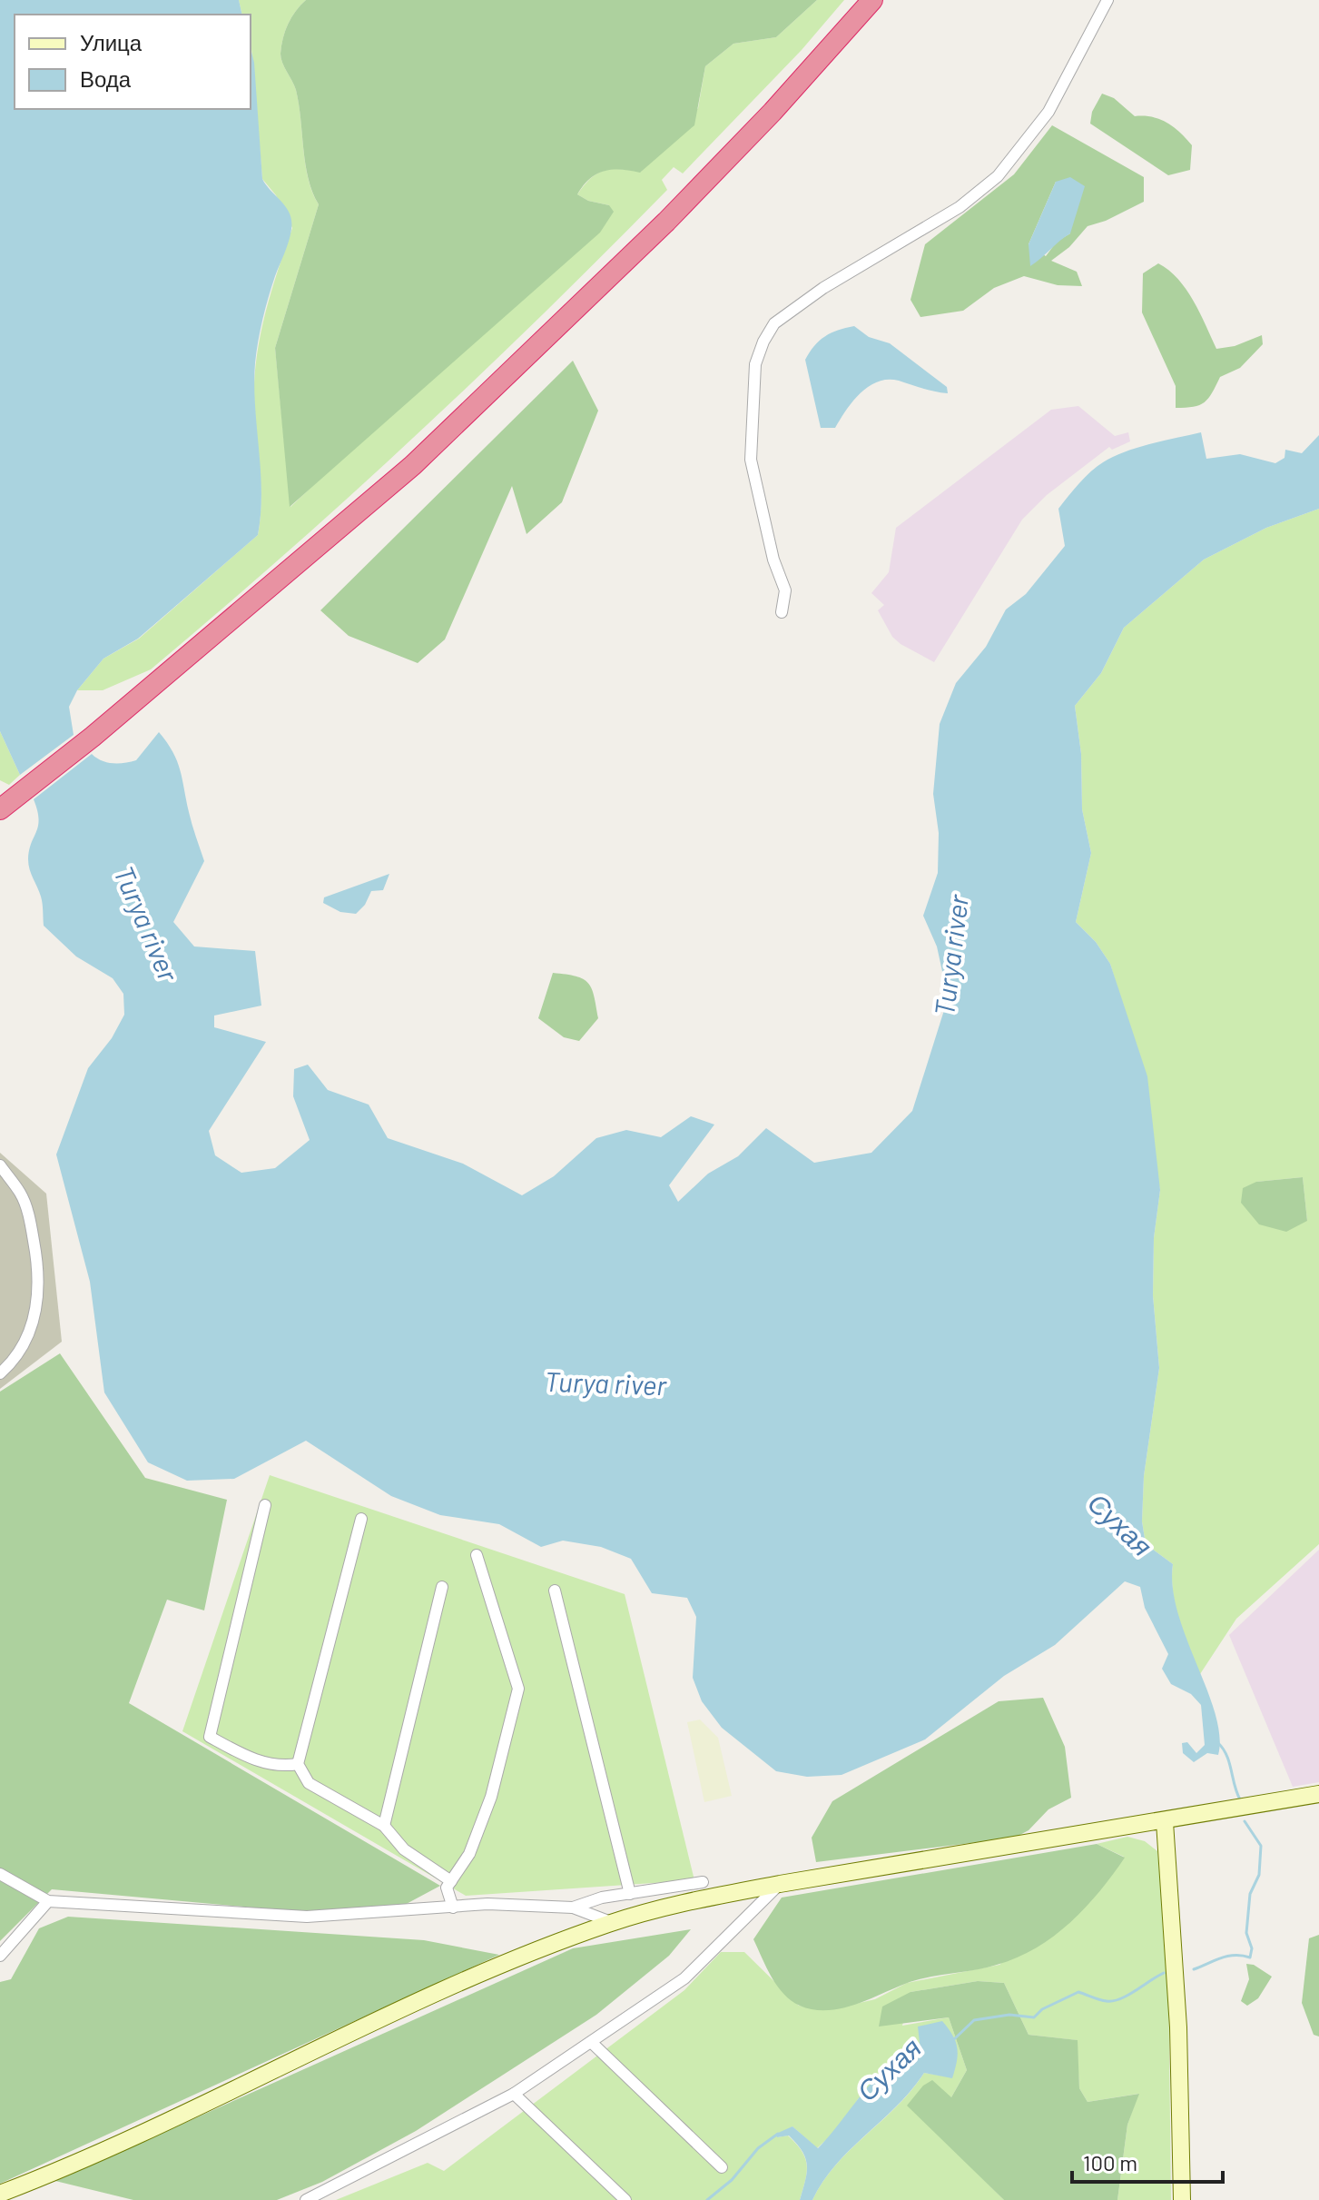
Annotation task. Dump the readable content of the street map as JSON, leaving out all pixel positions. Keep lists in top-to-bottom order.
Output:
{
  "water": ["Turya river", "Сухая"],
  "legend": ["Улица", "Вода"],
  "scale_bar": "100 m"
}
